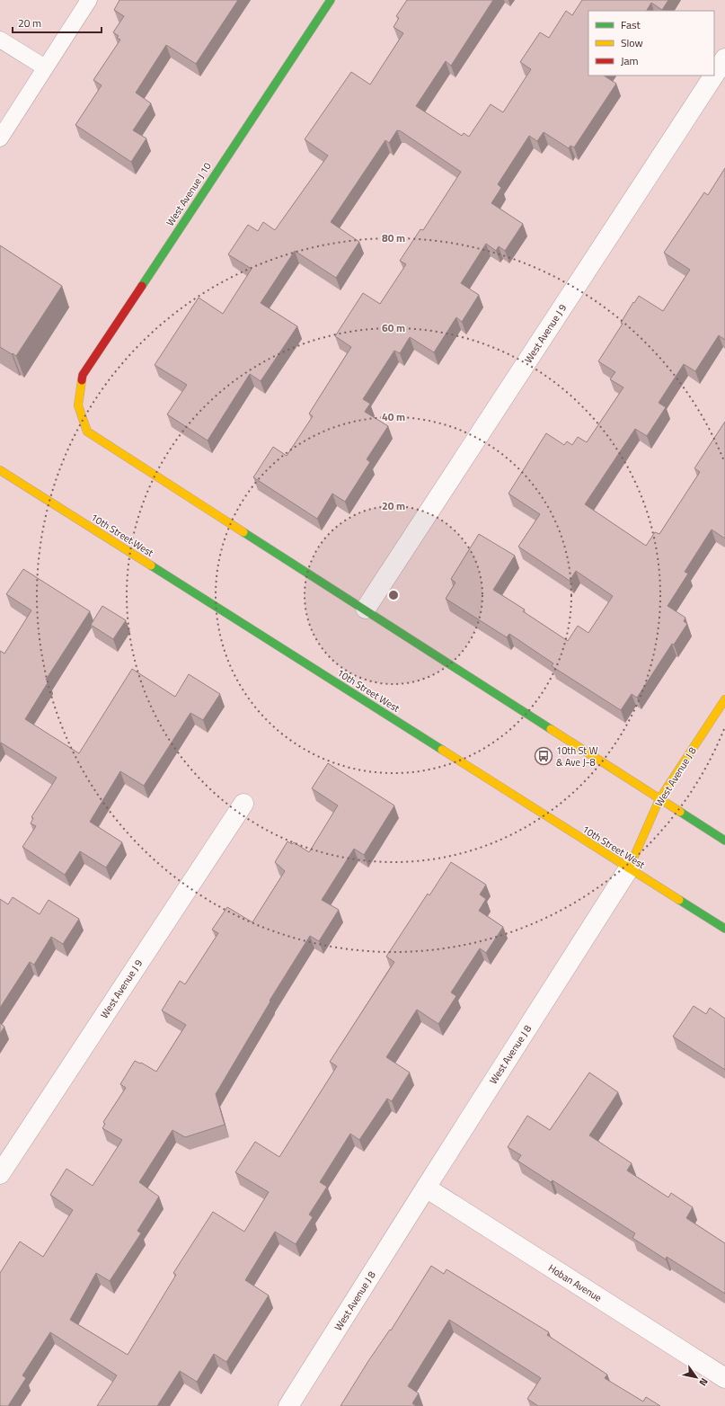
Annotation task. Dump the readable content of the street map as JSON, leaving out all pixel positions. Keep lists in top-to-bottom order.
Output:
{
  "streets": {
    "street": [
      "West Avenue J 10",
      "West Avenue J 9",
      "10th Street West",
      "West Avenue J 8",
      "Hoban Avenue"
    ]
  },
  "crossings": [
    ["West Avenue J 10", "West Avenue J 9"],
    ["10th Street West", "West Avenue J 8"],
    ["West Avenue J 8", "Hoban Avenue"]
  ],
  "places": {
    "bus stop": ["10th St W & Ave J-8"]
  },
  "legend": ["Fast", "Slow", "Jam"],
  "scale_bar": "20 m",
  "north": "bottom right",
  "rings": [
    "80 m",
    "60 m",
    "40 m",
    "20 m"
  ]
}
